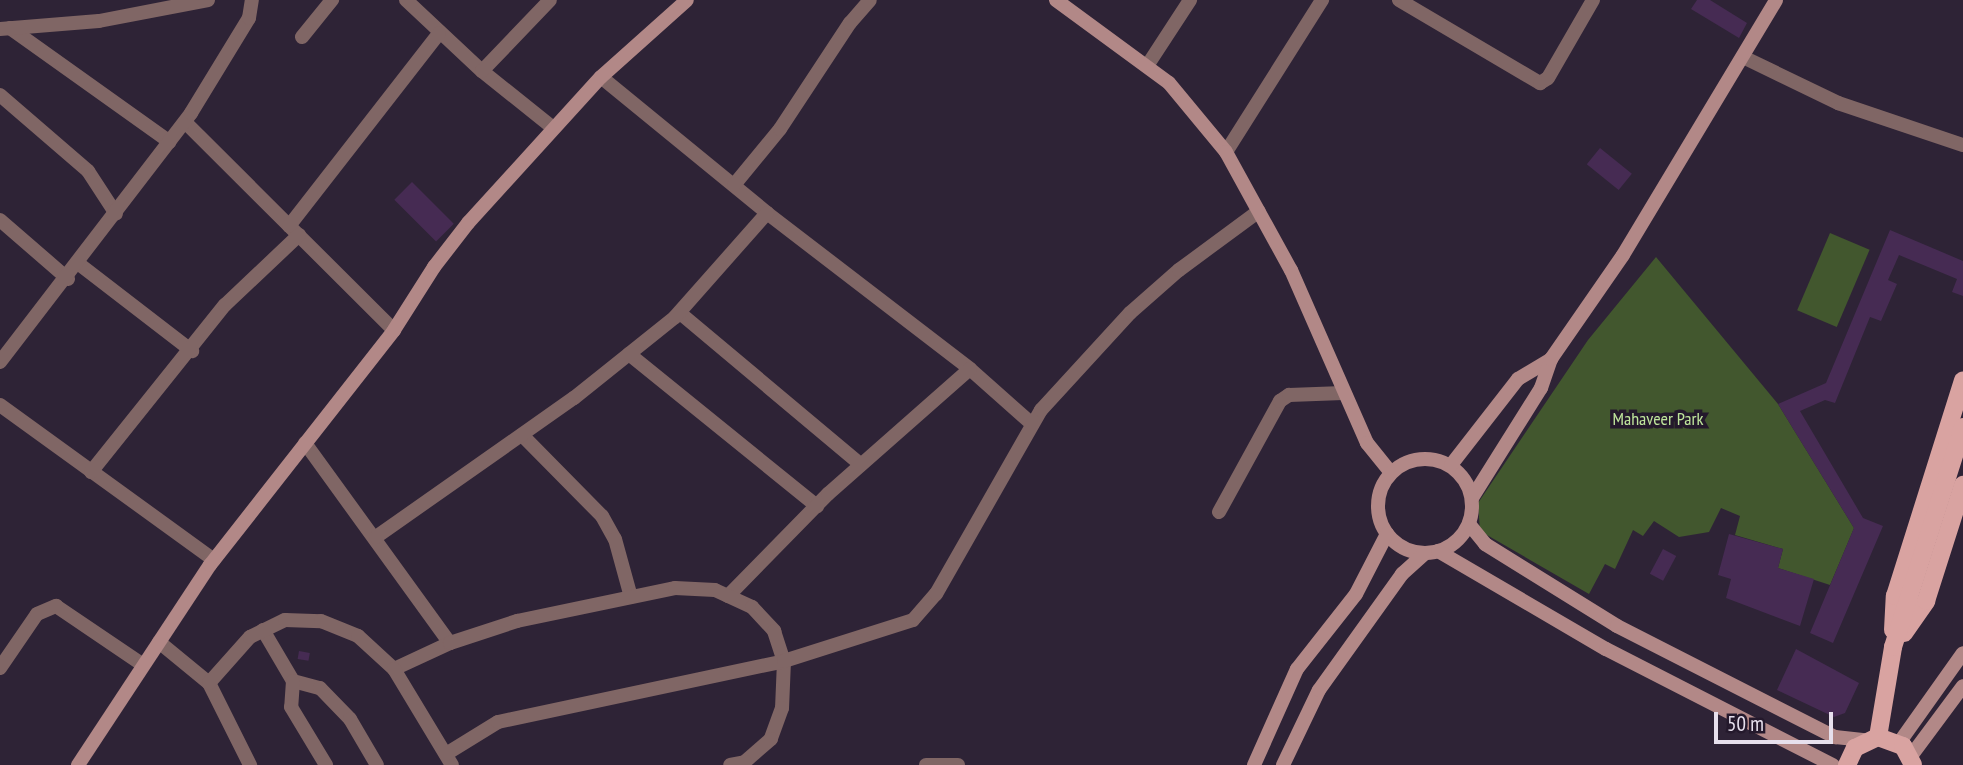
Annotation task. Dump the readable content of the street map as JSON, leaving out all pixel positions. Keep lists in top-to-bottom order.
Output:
{
  "parks": ["Mahaveer Park"],
  "scale_bar": "50 m"
}
